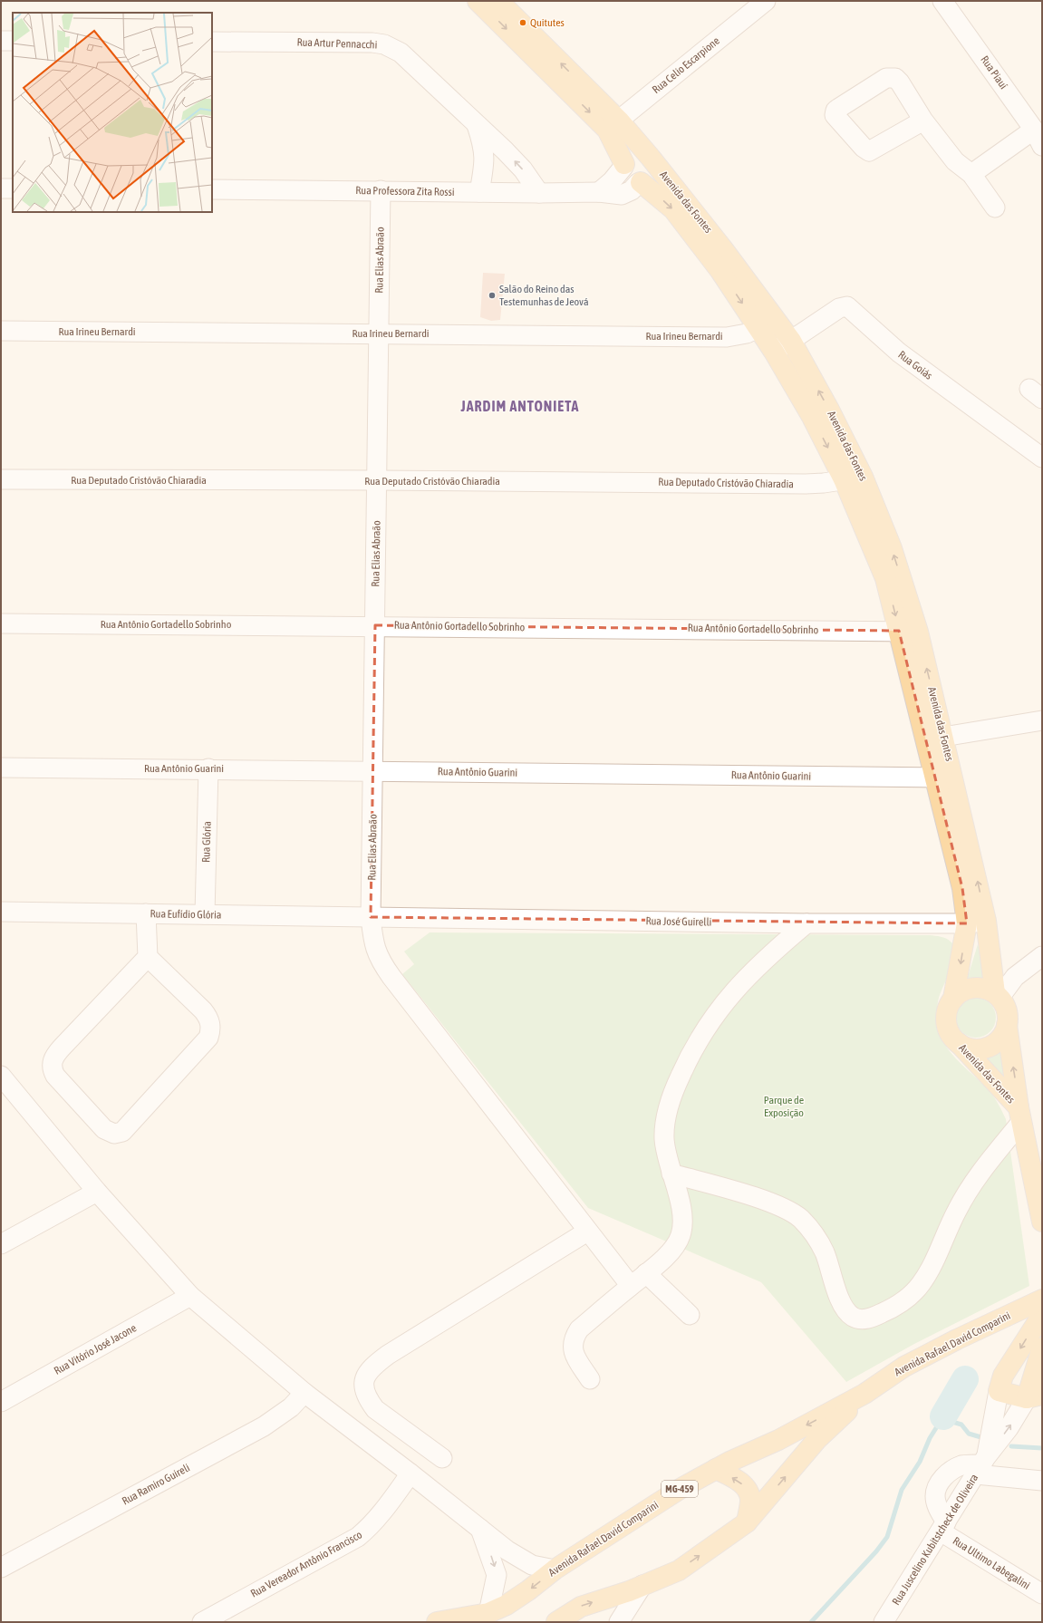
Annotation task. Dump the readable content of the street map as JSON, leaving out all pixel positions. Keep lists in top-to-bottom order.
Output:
{
  "streets": {
    "main road": ["Avenida das Fontes", "Avenida Rafael David Comparini", "MG-459"],
    "street": [
      "Rua Artur Pennacchi",
      "Rua Celio Escarpione",
      "Rua Piauí",
      "Rua Professora Zita Rossi",
      "Rua Elias Abraão",
      "Rua Irineu Bernardi",
      "Rua Goiás",
      "Rua Deputado Cristóvão Chiaradia",
      "Rua Antônio Gortadello Sobrinho",
      "Rua Antônio Guarini",
      "Rua Glória",
      "Rua Eufídio Glória",
      "Rua José Guirelli",
      "Rua Vitório José Jacone",
      "Rua Ramiro Guireli",
      "Rua Juscelino Kubitstcheck de Oliveira",
      "Rua Ultimo Labegalini",
      "Rua Vereador Antônio Francisco"
    ]
  },
  "crossings": [
    ["Rua Artur Pennacchi", "Rua Professora Zita Rossi"],
    ["Rua Celio Escarpione", "Avenida das Fontes"],
    ["Rua Professora Zita Rossi", "Avenida das Fontes"],
    ["Rua Professora Zita Rossi", "Rua Elias Abraão"],
    ["Avenida das Fontes", "Rua Irineu Bernardi"],
    ["Avenida das Fontes", "Rua Goiás"],
    ["Avenida das Fontes", "Rua Deputado Cristóvão Chiaradia"],
    ["Avenida das Fontes", "Rua Antônio Gortadello Sobrinho"],
    ["Avenida das Fontes", "Rua Antônio Guarini"],
    ["Avenida das Fontes", "Rua José Guirelli"],
    ["Rua Elias Abraão", "Rua Irineu Bernardi"],
    ["Rua Elias Abraão", "Rua Deputado Cristóvão Chiaradia"],
    ["Rua Elias Abraão", "Rua Antônio Gortadello Sobrinho"],
    ["Rua Elias Abraão", "Rua Antônio Guarini"],
    ["Rua Elias Abraão", "Rua Eufídio Glória"],
    ["Rua Elias Abraão", "Rua José Guirelli"],
    ["Rua Antônio Guarini", "Rua Glória"],
    ["Rua Glória", "Rua Eufídio Glória"],
    ["Rua Eufídio Glória", "Rua José Guirelli"],
    ["Rua Juscelino Kubitstcheck de Oliveira", "Rua Ultimo Labegalini"]
  ],
  "districts": ["JARDIM ANTONIETA"],
  "parks": ["Parque de Exposição"],
  "places": ["Quitutes", "Salão do Reino das Testemunhas de Jeová"]
}
